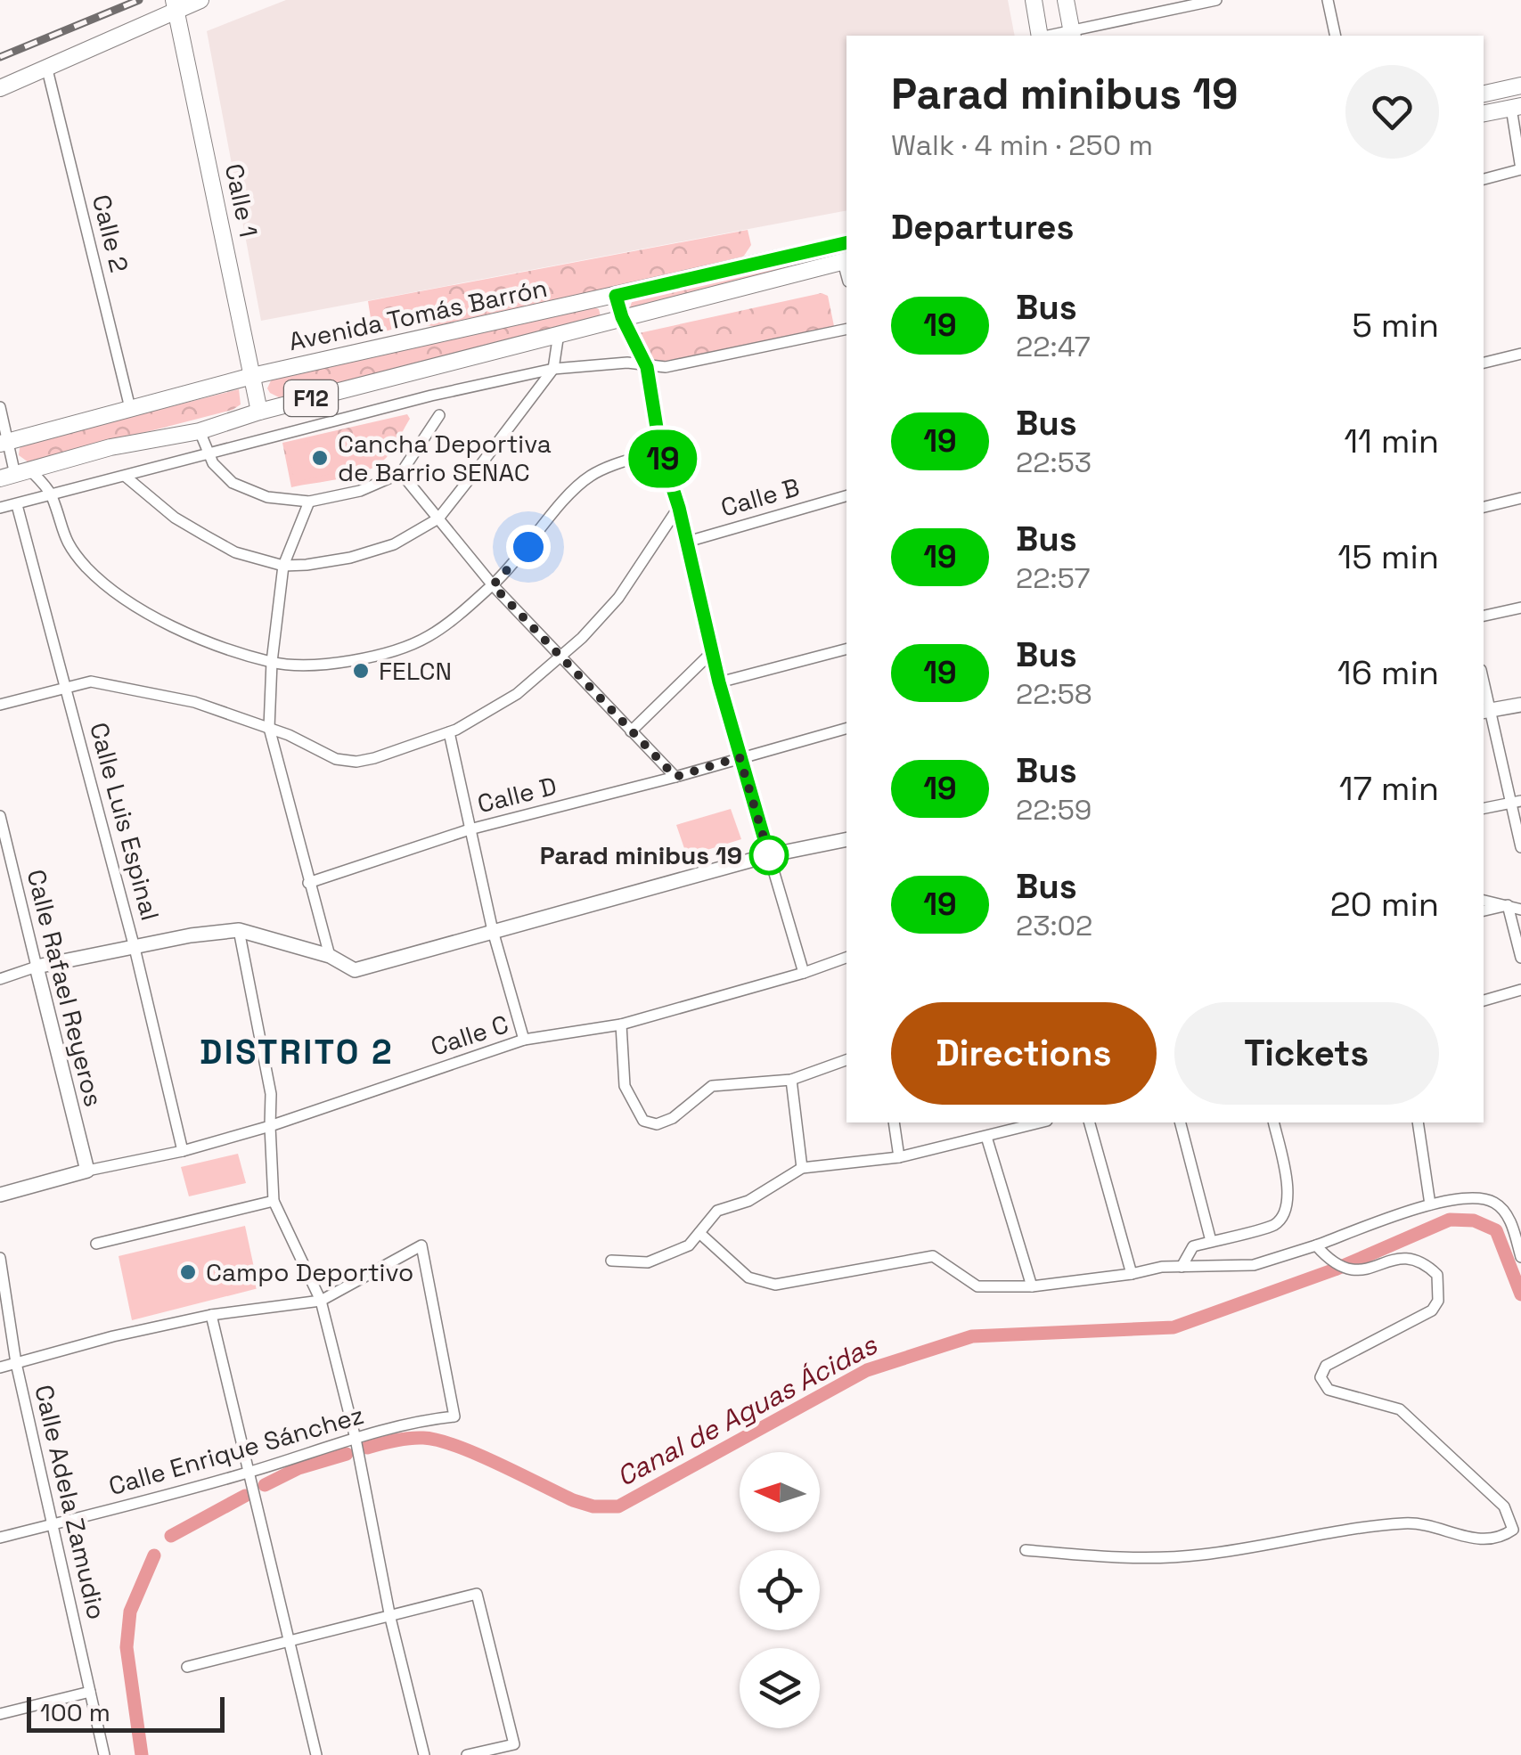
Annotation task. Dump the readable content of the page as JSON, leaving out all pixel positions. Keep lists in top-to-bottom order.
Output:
{
  "streets": {
    "main road": ["Calle 1", "Avenida Tomás Barrón", "F12"],
    "street": [
      "Calle 2",
      "Calle B",
      "Calle D",
      "Calle Luis Espinal",
      "Calle Rafael Reyeros",
      "Calle C",
      "Calle Enrique Sánchez",
      "Calle Adela Zamudio"
    ]
  },
  "crossings": [
    ["Calle 1", "Avenida Tomás Barrón"],
    ["Calle 2", "Avenida Tomás Barrón"],
    ["Calle Luis Espinal", "Calle C"],
    ["Calle Rafael Reyeros", "Calle C"],
    ["Calle Enrique Sánchez", "Calle Adela Zamudio"]
  ],
  "districts": ["DISTRITO 2"],
  "water": ["Canal de Aguas Ácidas"],
  "places": [
    "Cancha Deportiva de Barrio SENAC",
    "FELCN",
    "Parad minibus 19",
    "Campo Deportivo"
  ],
  "lines": ["bus line 19"],
  "scale_bar": "100 m",
  "north": "left",
  "page": {
    "on_map": "19",
    "heading": [
      ["Parad minibus 19", "Walk · 4 min · 250 m"],
      "Departures"
    ],
    "list": [
      {
        "mark": "19",
        "name": "Bus",
        "note": "22:47",
        "value": "5 min"
      },
      {
        "mark": "19",
        "name": "Bus",
        "note": "22:53",
        "value": "11 min"
      },
      {
        "mark": "19",
        "name": "Bus",
        "note": "22:57",
        "value": "15 min"
      },
      {
        "mark": "19",
        "name": "Bus",
        "note": "22:58",
        "value": "16 min"
      },
      {
        "mark": "19",
        "name": "Bus",
        "note": "22:59",
        "value": "17 min"
      },
      {
        "mark": "19",
        "name": "Bus",
        "note": "23:02",
        "value": "20 min"
      }
    ],
    "buttons": ["Directions", "Tickets"],
    "scale": "100 m"
  }
}
